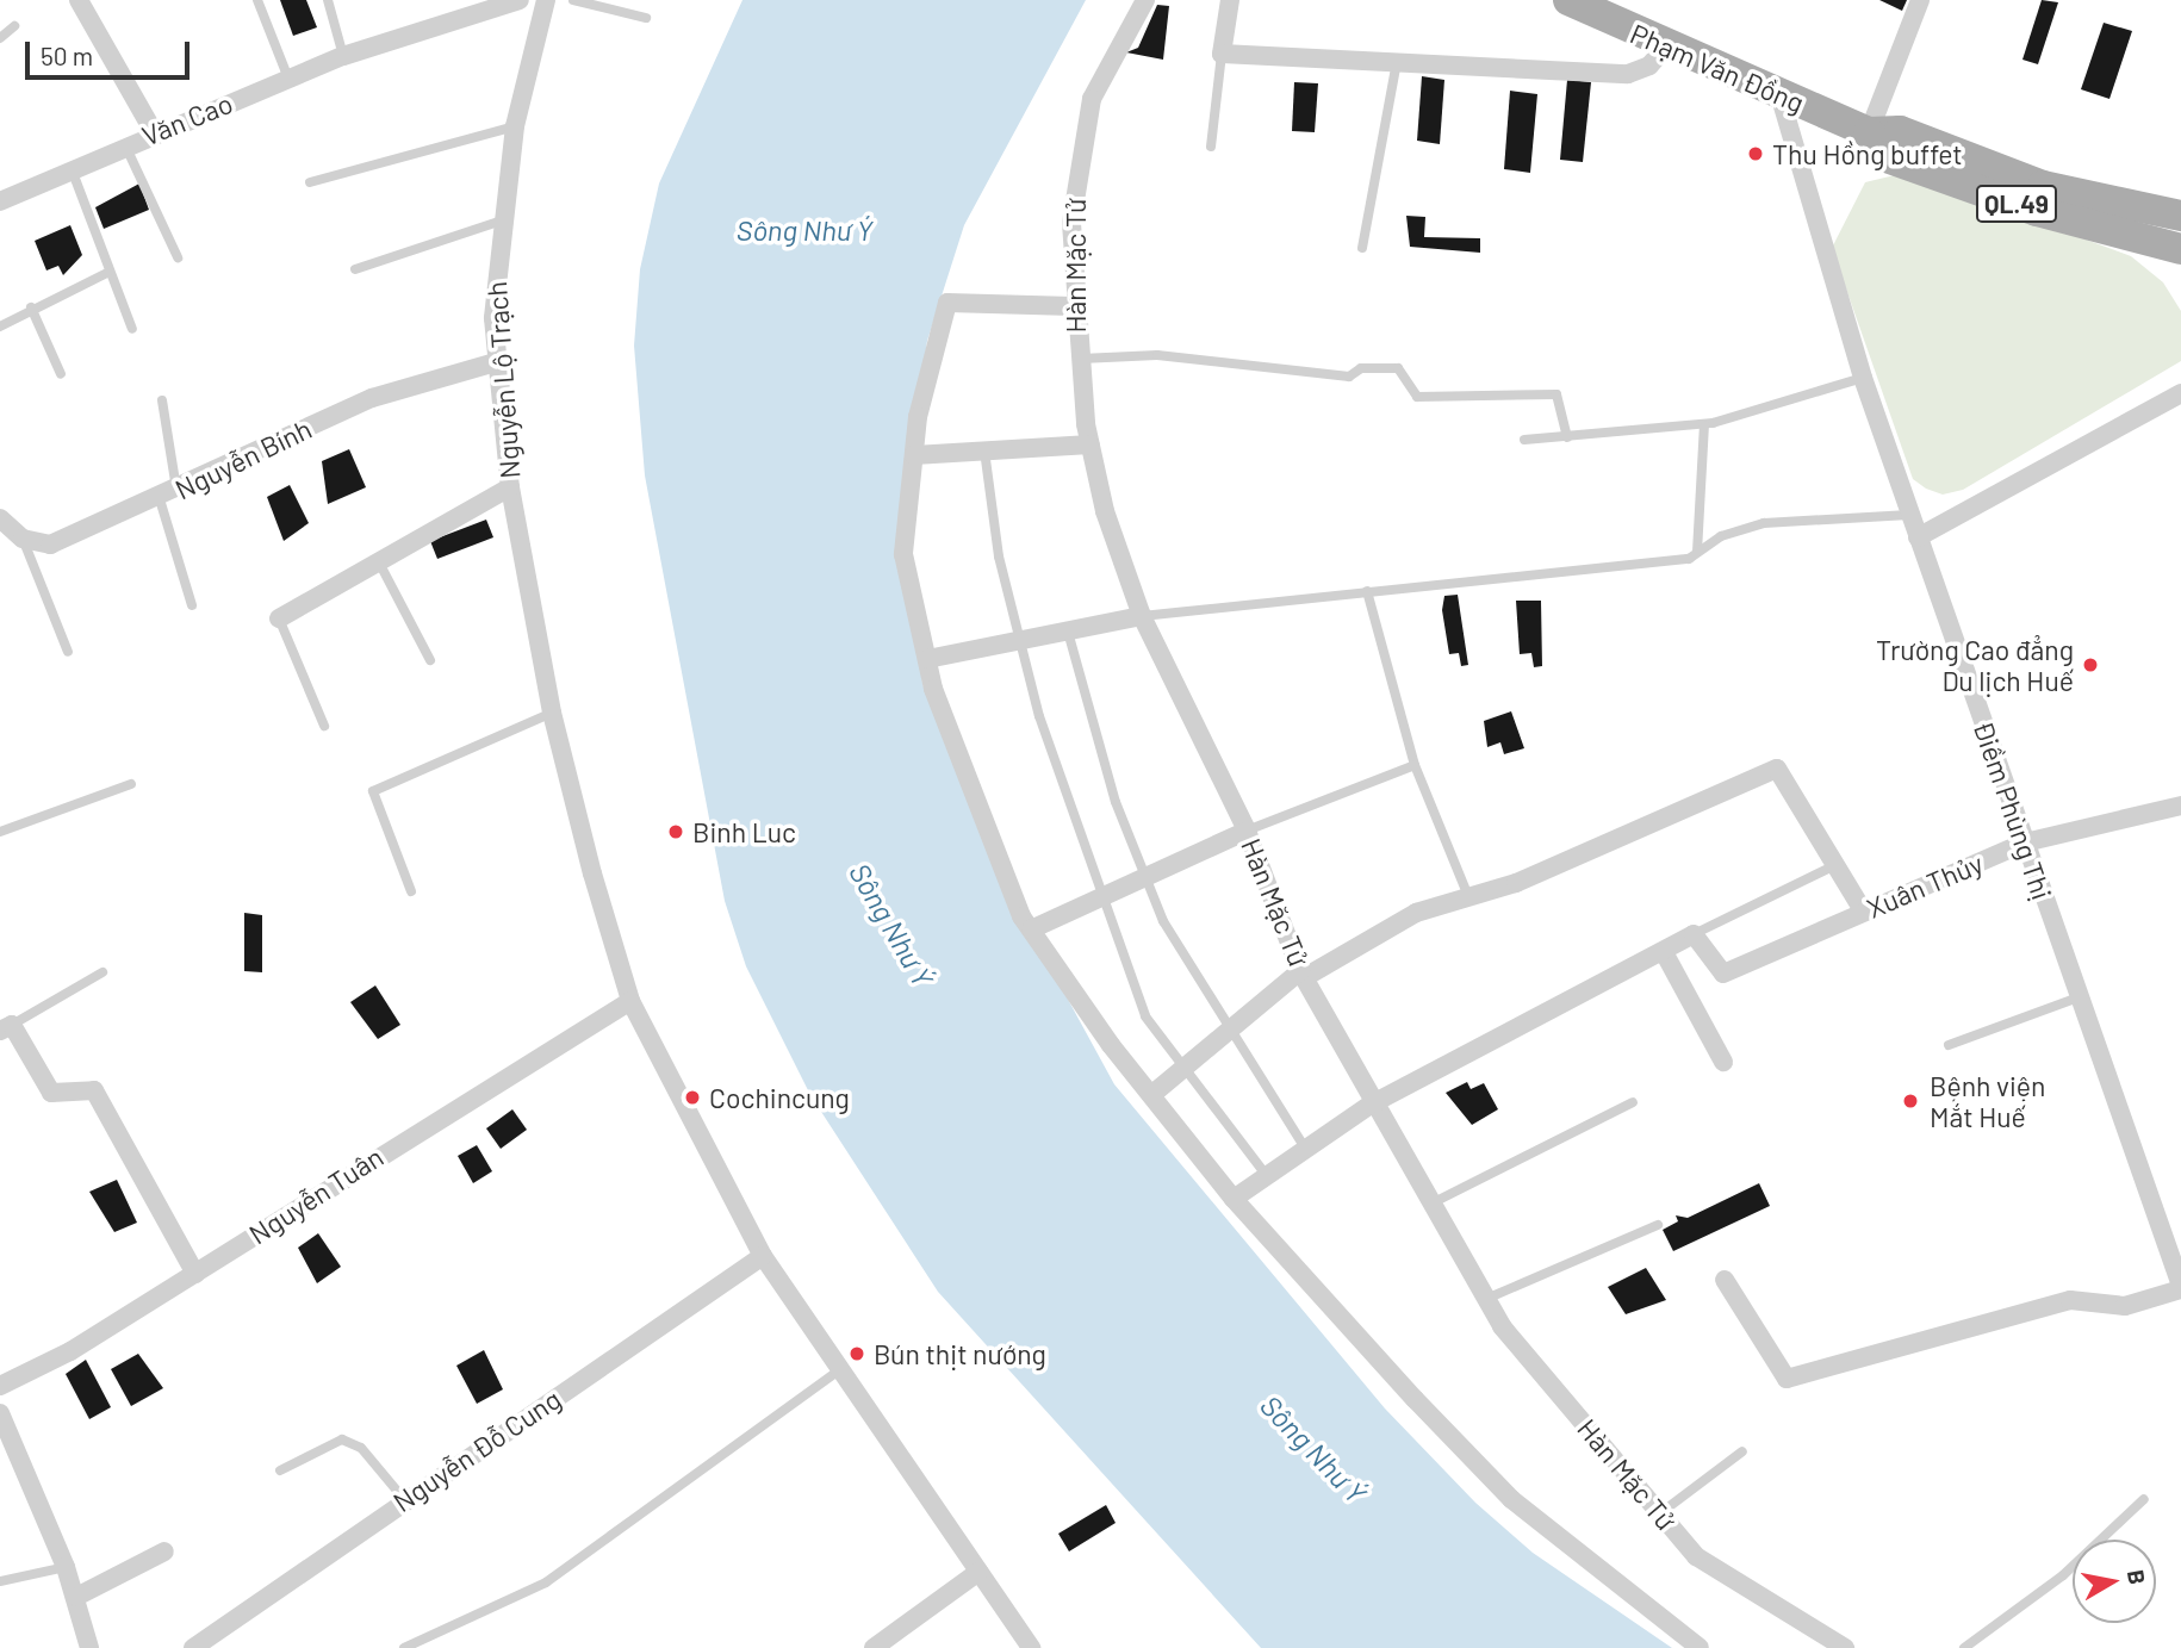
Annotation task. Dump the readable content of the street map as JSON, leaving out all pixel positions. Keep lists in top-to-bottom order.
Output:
{
  "streets": {
    "main road": ["Phạm Văn Đồng", "QL.49"],
    "street": [
      "Văn Cao",
      "Hàn Mặc Tử",
      "Nguyễn Lộ Trạch",
      "Nguyễn Bính",
      "Điềm Phùng Thị",
      "Xuân Thủy",
      "Nguyễn Tuân",
      "Nguyễn Đỗ Cung"
    ]
  },
  "crossings": [
    ["Phạm Văn Đồng", "Điềm Phùng Thị"],
    ["Nguyễn Lộ Trạch", "Nguyễn Bính"],
    ["Nguyễn Lộ Trạch", "Nguyễn Tuân"],
    ["Nguyễn Lộ Trạch", "Nguyễn Đỗ Cung"],
    ["Điềm Phùng Thị", "Xuân Thủy"]
  ],
  "water": ["Sông Như Ý"],
  "places": [
    "Thu Hồng buffet",
    "Trường Cao đẳng Du lịch Huế",
    "Binh Luc",
    "Cochincung",
    "Bệnh viện Mắt Huế",
    "Bún thịt nướng"
  ],
  "scale_bar": "50 m",
  "north": "right"
}
